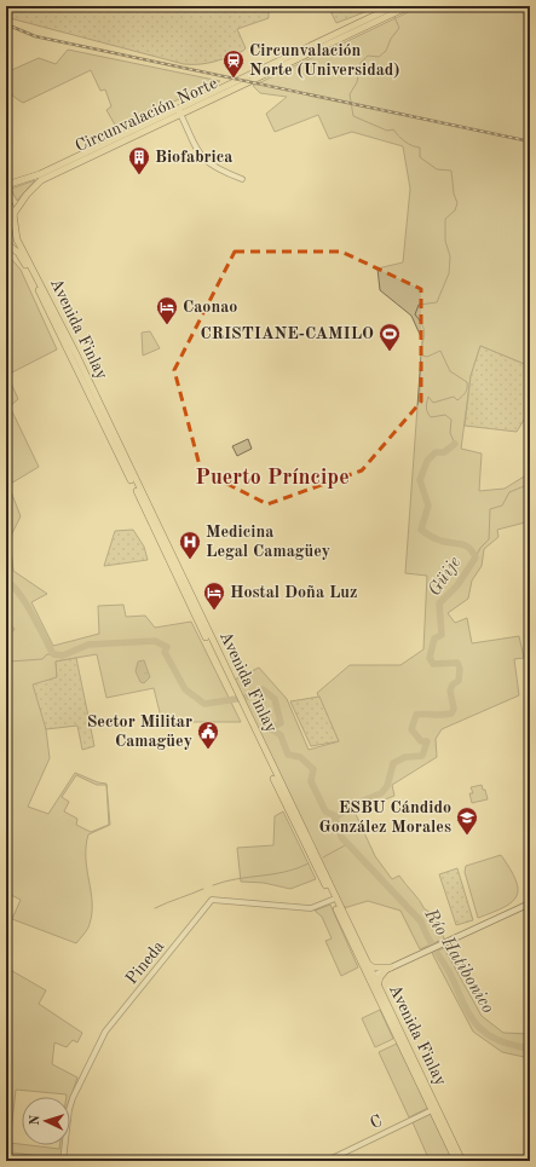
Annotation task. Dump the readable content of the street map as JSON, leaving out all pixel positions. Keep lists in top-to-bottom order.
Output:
{
  "streets": {
    "main road": ["Circunvalación Norte", "Avenida Finlay"],
    "street": ["Pineda", "C"]
  },
  "crossings": [
    ["Circunvalación Norte", "Avenida Finlay"],
    ["Avenida Finlay", "Pineda"],
    ["Avenida Finlay", "C"]
  ],
  "districts": ["Puerto Príncipe"],
  "water": ["Güije", "Río Hatibonico"],
  "places": {
    "station": ["Circunvalación Norte (Universidad)"],
    "building": ["Biofabrica"],
    "hotel": ["Caonao", "Hostal Doña Luz"],
    "sports": ["CRISTIANE-CAMILO"],
    "hospital": ["Medicina Legal Camagüey"],
    "public building": ["Sector Militar Camagüey"],
    "school or university": ["ESBU Cándido González Morales"]
  },
  "north": "left"
}
